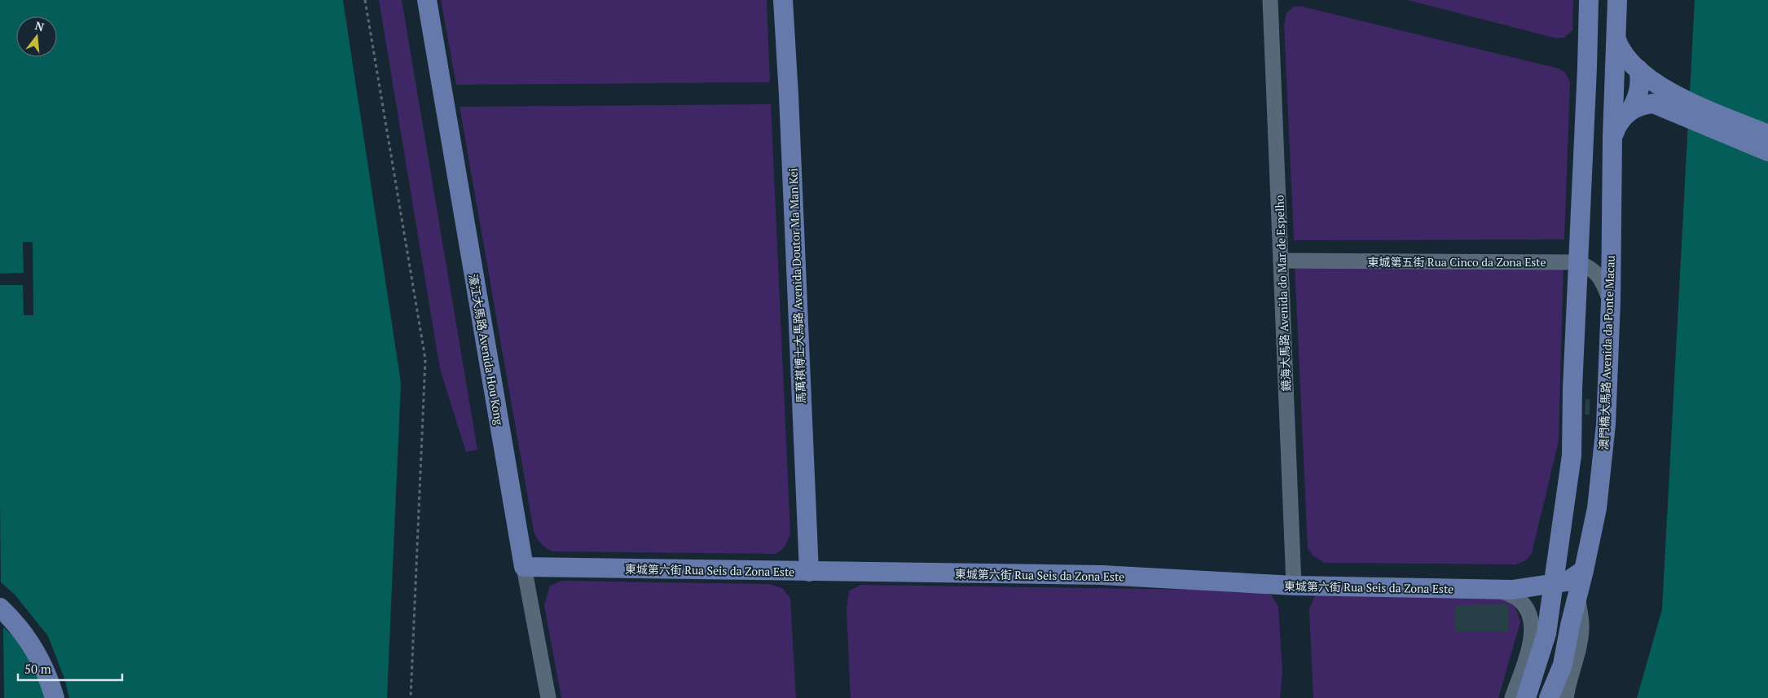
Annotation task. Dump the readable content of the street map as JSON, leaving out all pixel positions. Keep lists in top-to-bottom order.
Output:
{
  "streets": {
    "main road": [
      "馬萬祺博士大馬路 Avenida Doutor Ma Man Kei",
      "濠江大馬路 Avenida Hou Kong",
      "澳門橋大馬路 Avenida da Ponte Macau",
      "東城第六街 Rua Seis da Zona Este"
    ],
    "street": ["東城第五街 Rua Cinco da Zona Este", "鏡海大馬路 Avenida do Mar de Espelho"]
  },
  "crossings": [
    ["東城第五街 Rua Cinco da Zona Este", "鏡海大馬路 Avenida do Mar de Espelho"],
    ["東城第五街 Rua Cinco da Zona Este", "澳門橋大馬路 Avenida da Ponte Macau"],
    ["馬萬祺博士大馬路 Avenida Doutor Ma Man Kei", "東城第六街 Rua Seis da Zona Este"],
    ["鏡海大馬路 Avenida do Mar de Espelho", "東城第六街 Rua Seis da Zona Este"],
    ["濠江大馬路 Avenida Hou Kong", "東城第六街 Rua Seis da Zona Este"],
    ["澳門橋大馬路 Avenida da Ponte Macau", "東城第六街 Rua Seis da Zona Este"]
  ],
  "scale_bar": "50 m",
  "north": "top"
}
